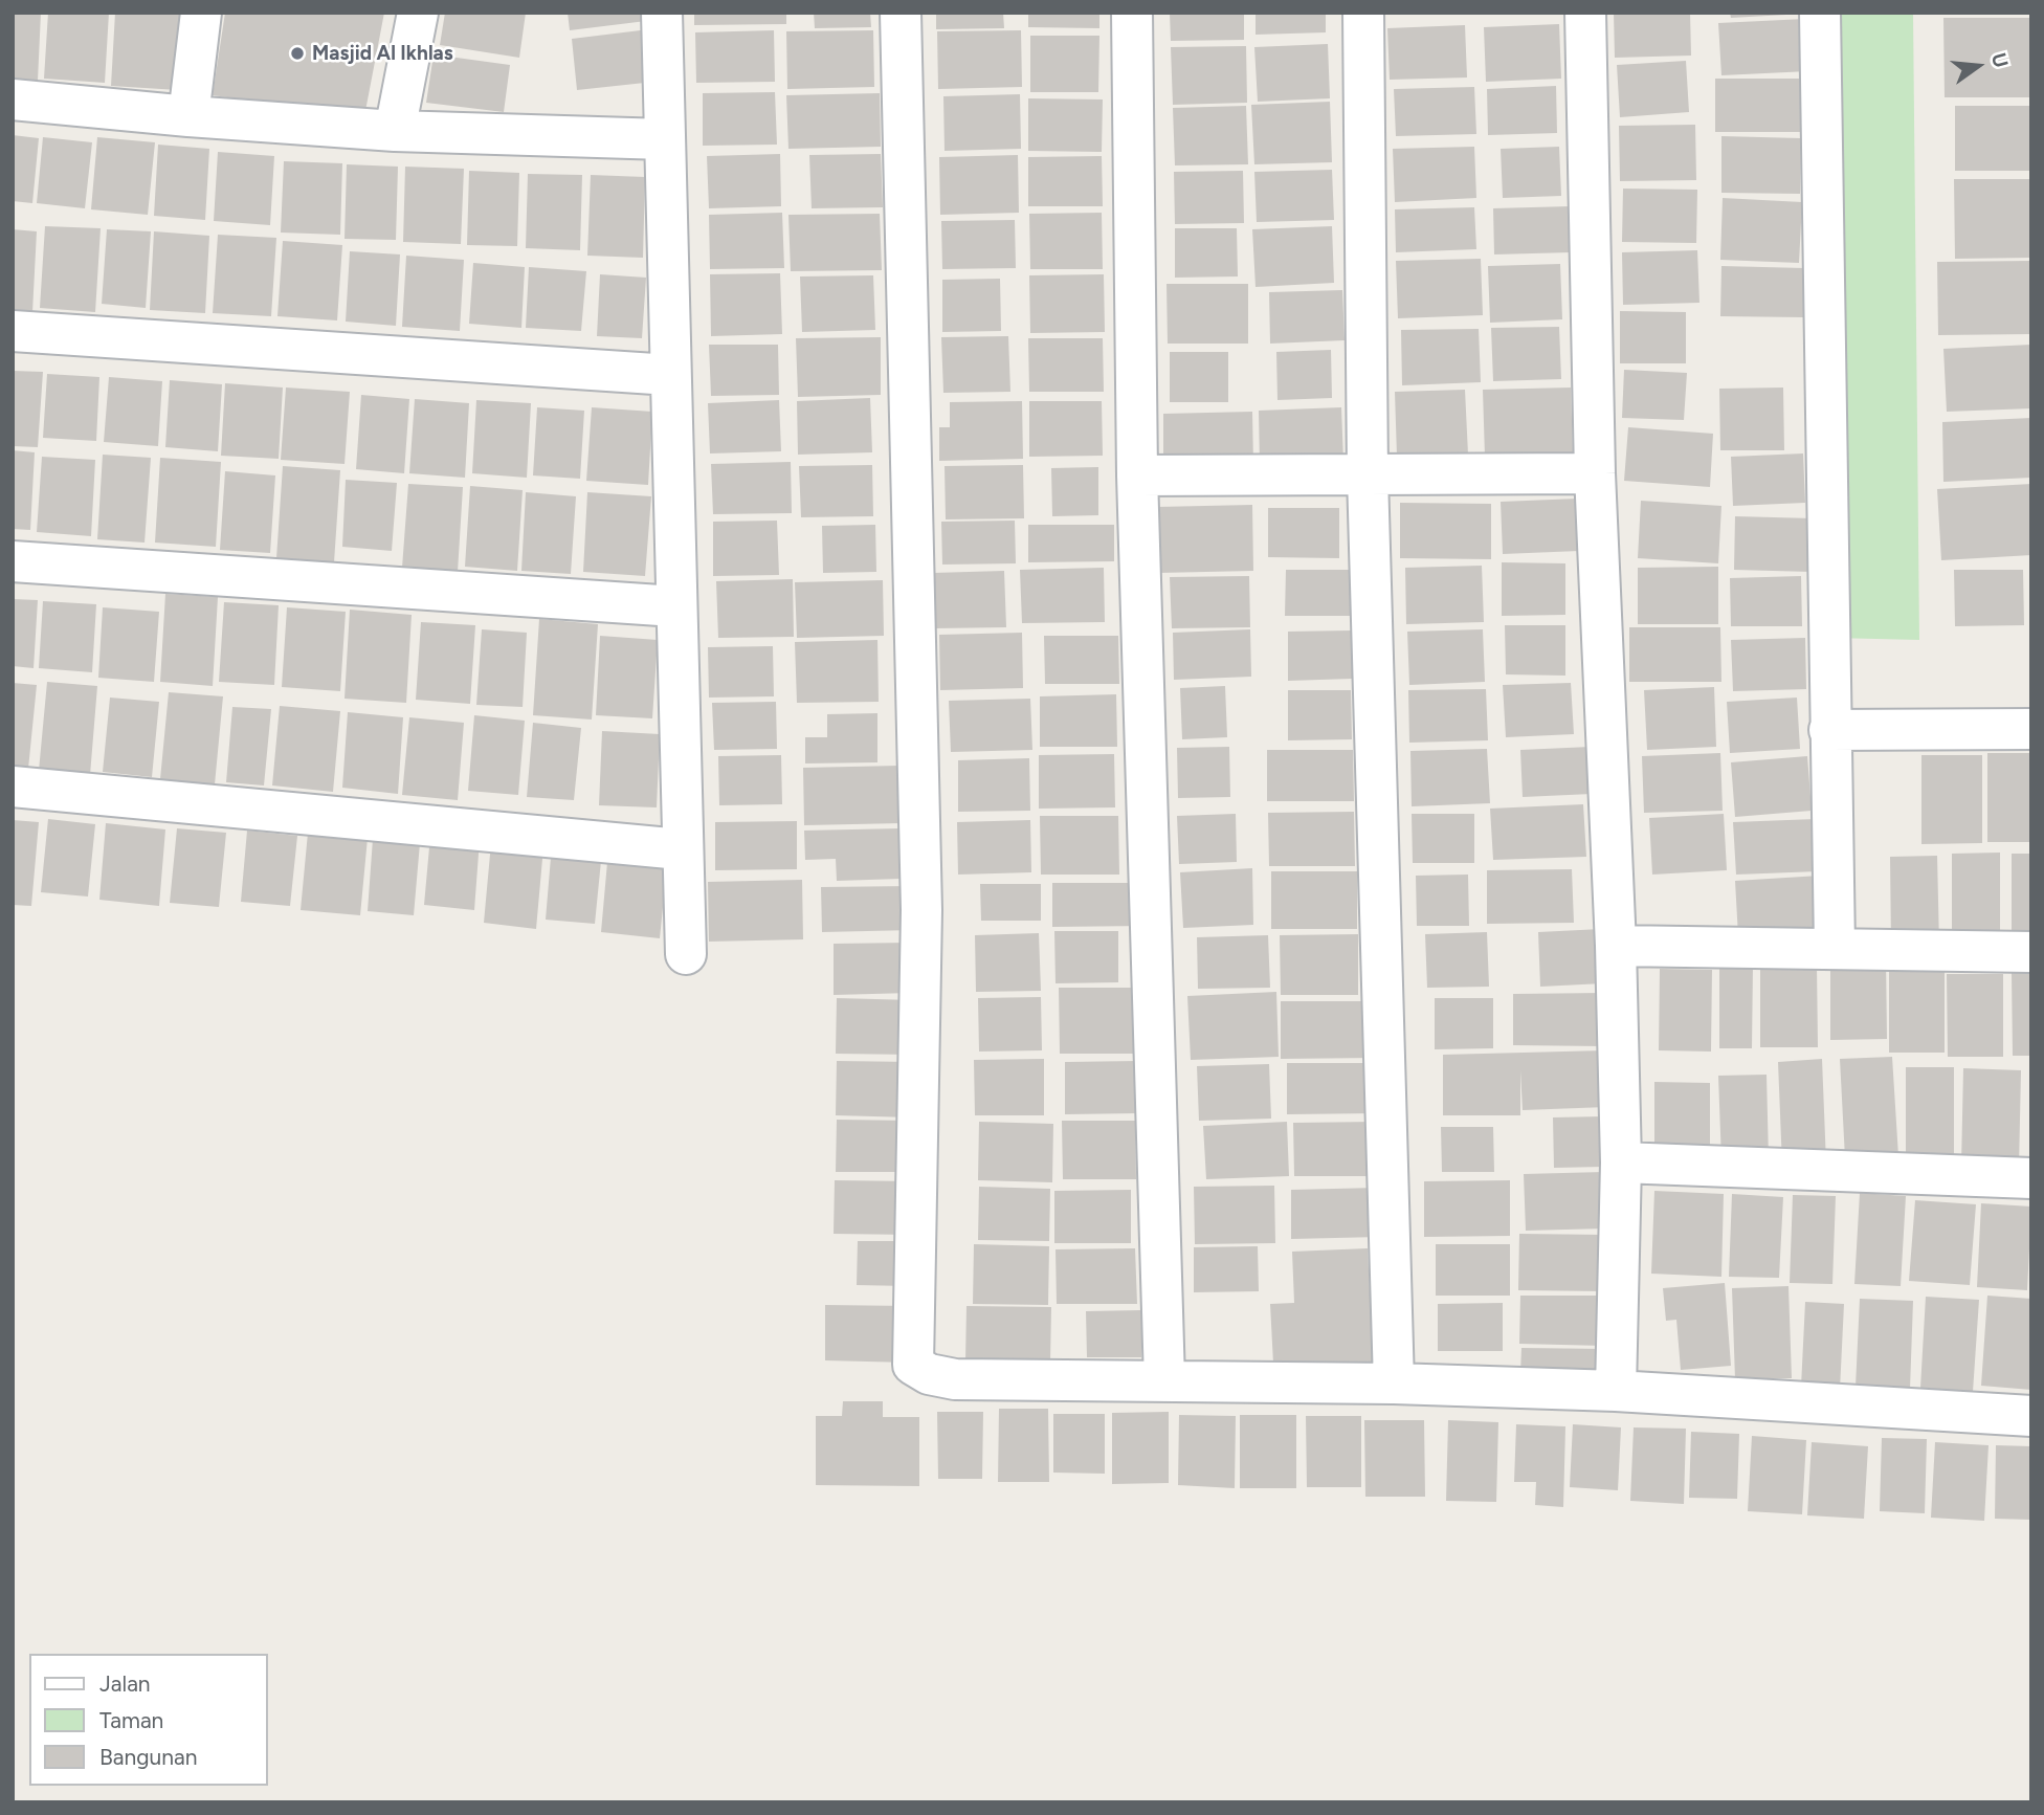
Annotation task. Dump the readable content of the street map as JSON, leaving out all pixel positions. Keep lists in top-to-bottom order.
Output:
{
  "places": ["Masjid Al Ikhlas"],
  "legend": ["Jalan", "Taman", "Bangunan"],
  "north": "right"
}
